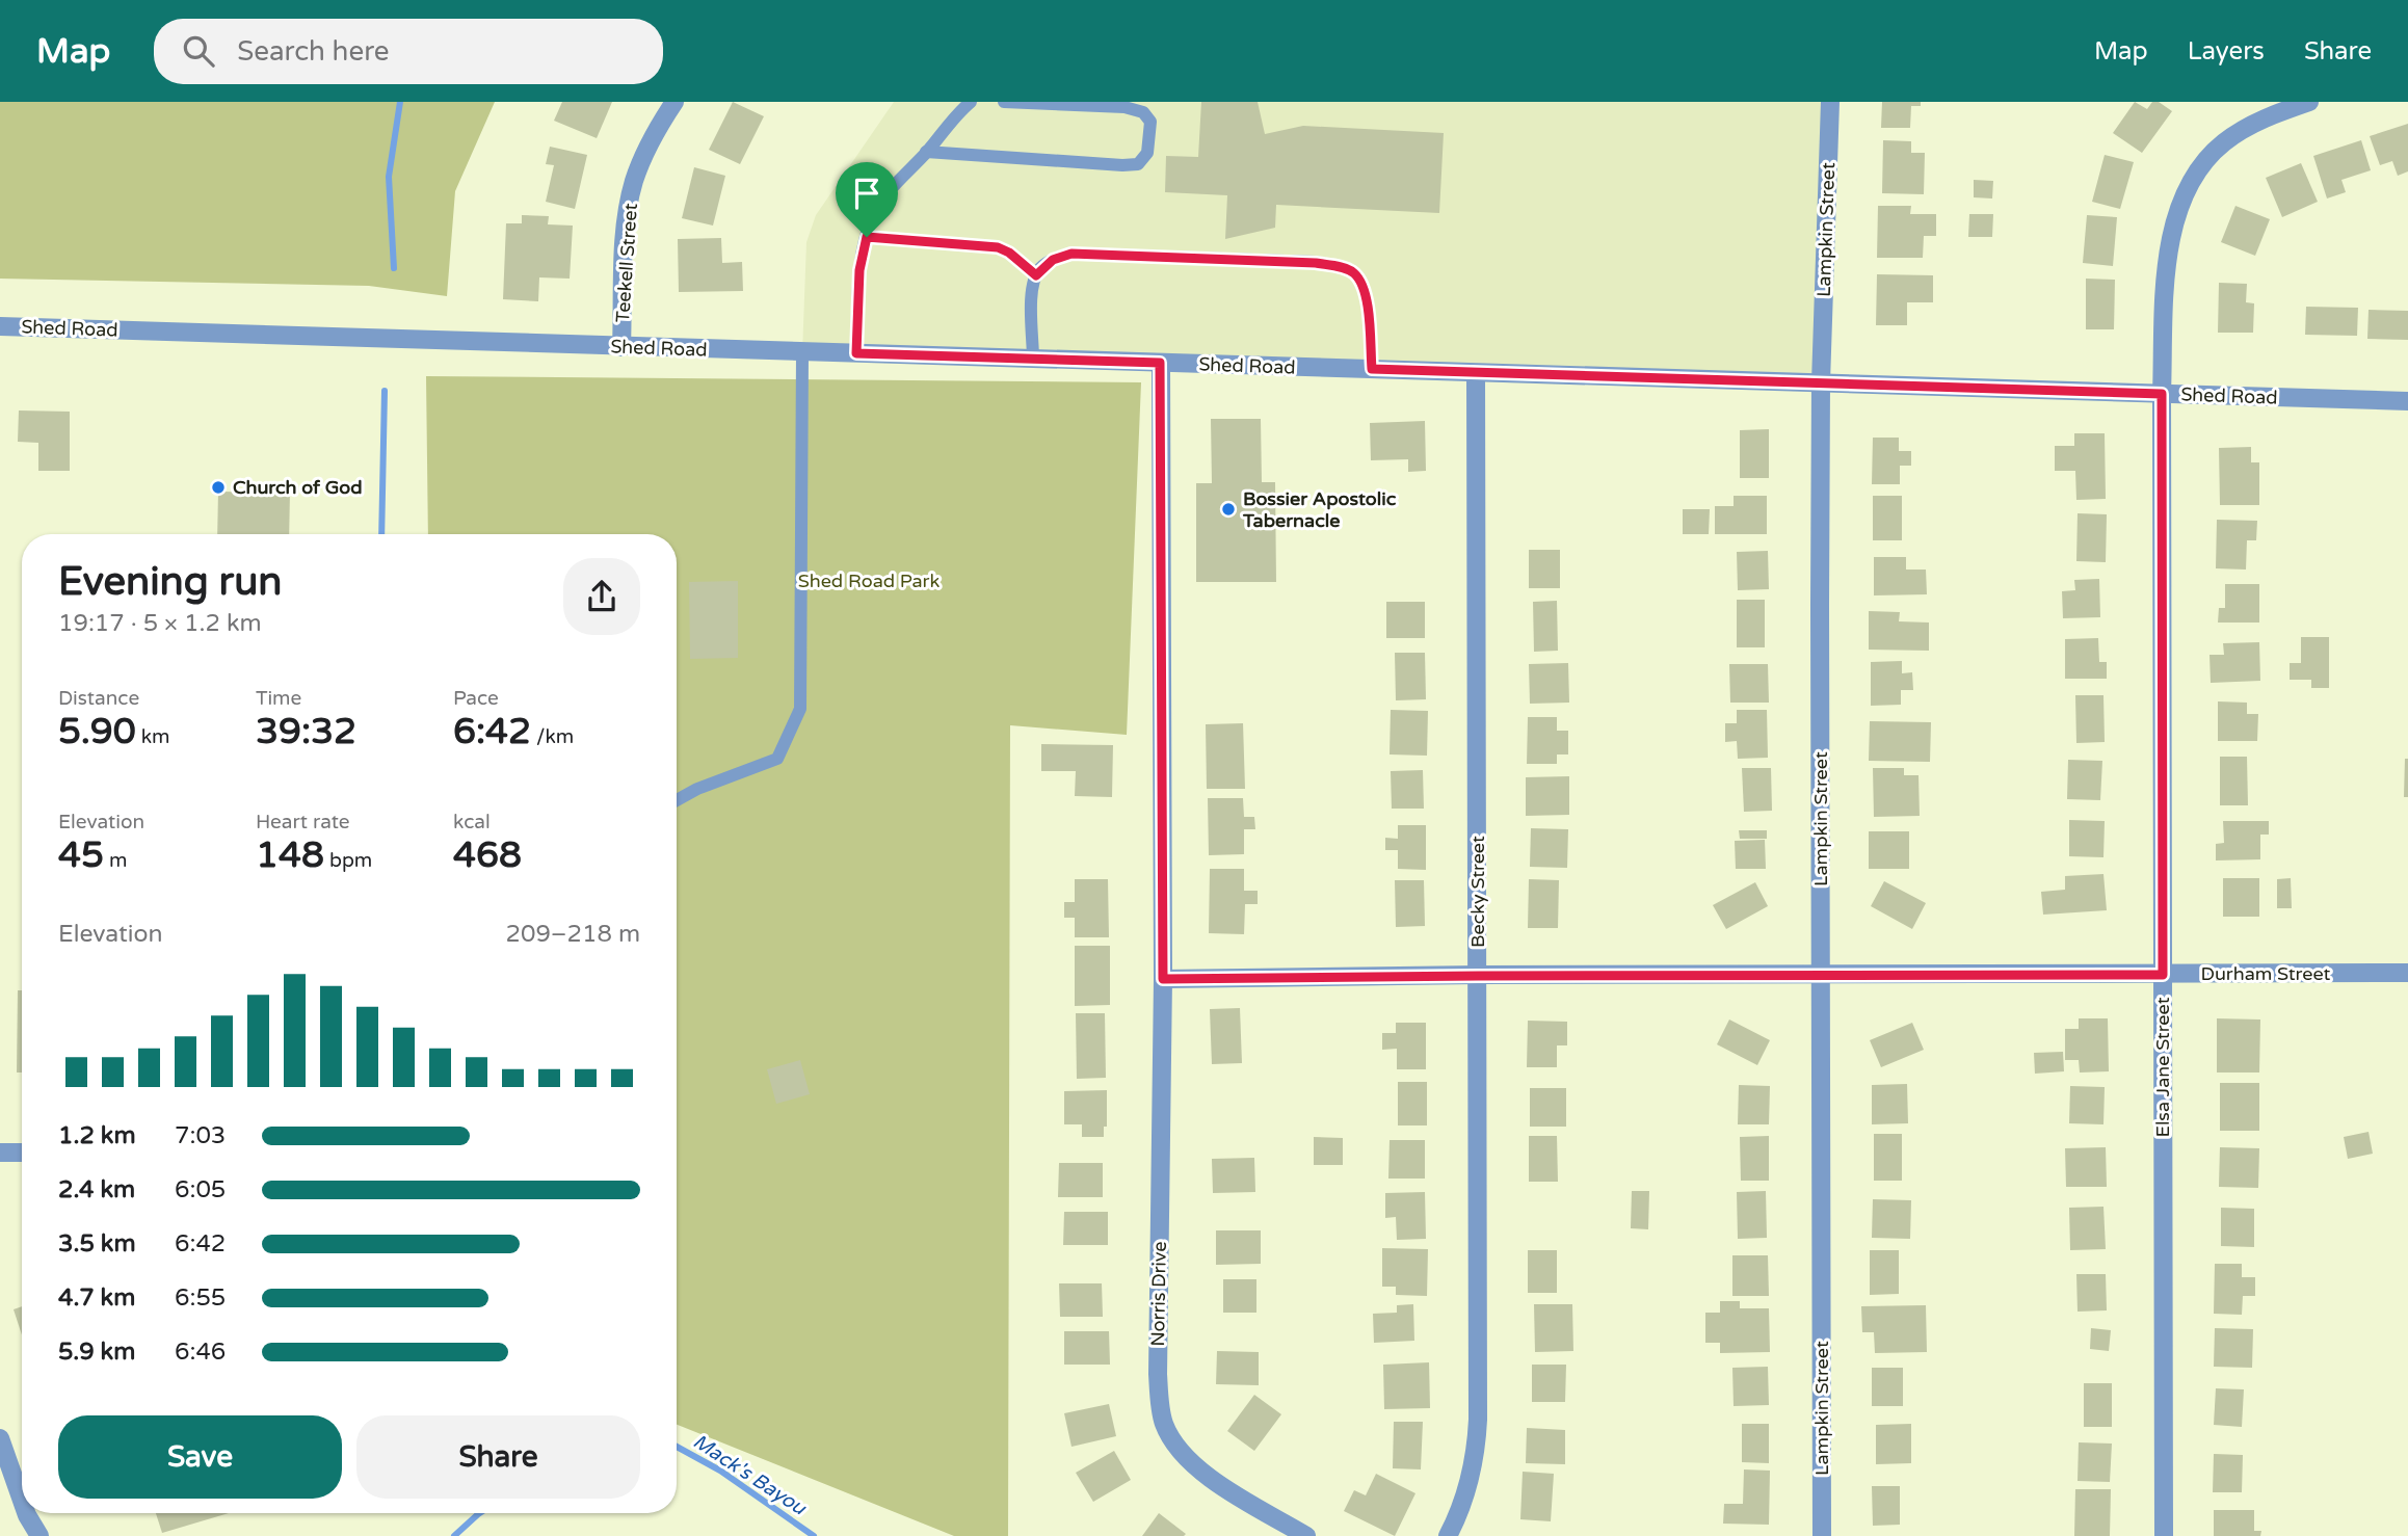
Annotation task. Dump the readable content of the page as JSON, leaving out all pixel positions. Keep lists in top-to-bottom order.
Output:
{
  "streets": {
    "street": [
      "Lampkin Street",
      "Teekell Street",
      "Shed Road",
      "Becky Street",
      "Durham Street",
      "Elsa Jane Street",
      "Norris Drive"
    ]
  },
  "crossings": [
    ["Lampkin Street", "Shed Road"],
    ["Lampkin Street", "Durham Street"],
    ["Teekell Street", "Shed Road"],
    ["Shed Road", "Becky Street"],
    ["Shed Road", "Elsa Jane Street"],
    ["Shed Road", "Norris Drive"],
    ["Becky Street", "Durham Street"],
    ["Durham Street", "Elsa Jane Street"],
    ["Durham Street", "Norris Drive"]
  ],
  "water": ["Mack's Bayou"],
  "parks": ["Shed Road Park"],
  "places": ["Church of God", "Bossier Apostolic Tabernacle"],
  "page": {
    "header": "Map",
    "search": "Search here",
    "nav": ["Map", "Layers", "Share"],
    "heading": ["Evening run", "19:17 · 5 × 1.2 km"],
    "stats": [
      ["Distance", "5.90 km"],
      ["Time", "39:32"],
      ["Pace", "6:42 /km"],
      ["Elevation", "45 m"],
      ["Heart rate", "148 bpm"],
      ["kcal", "468"]
    ],
    "chart": ["Elevation", "209–218 m"],
    "list": [
      {
        "name": "1.2 km",
        "note": "7:03"
      },
      {
        "name": "2.4 km",
        "note": "6:05"
      },
      {
        "name": "3.5 km",
        "note": "6:42"
      },
      {
        "name": "4.7 km",
        "note": "6:55"
      },
      {
        "name": "5.9 km",
        "note": "6:46"
      }
    ],
    "buttons": ["Save", "Share"]
  }
}
